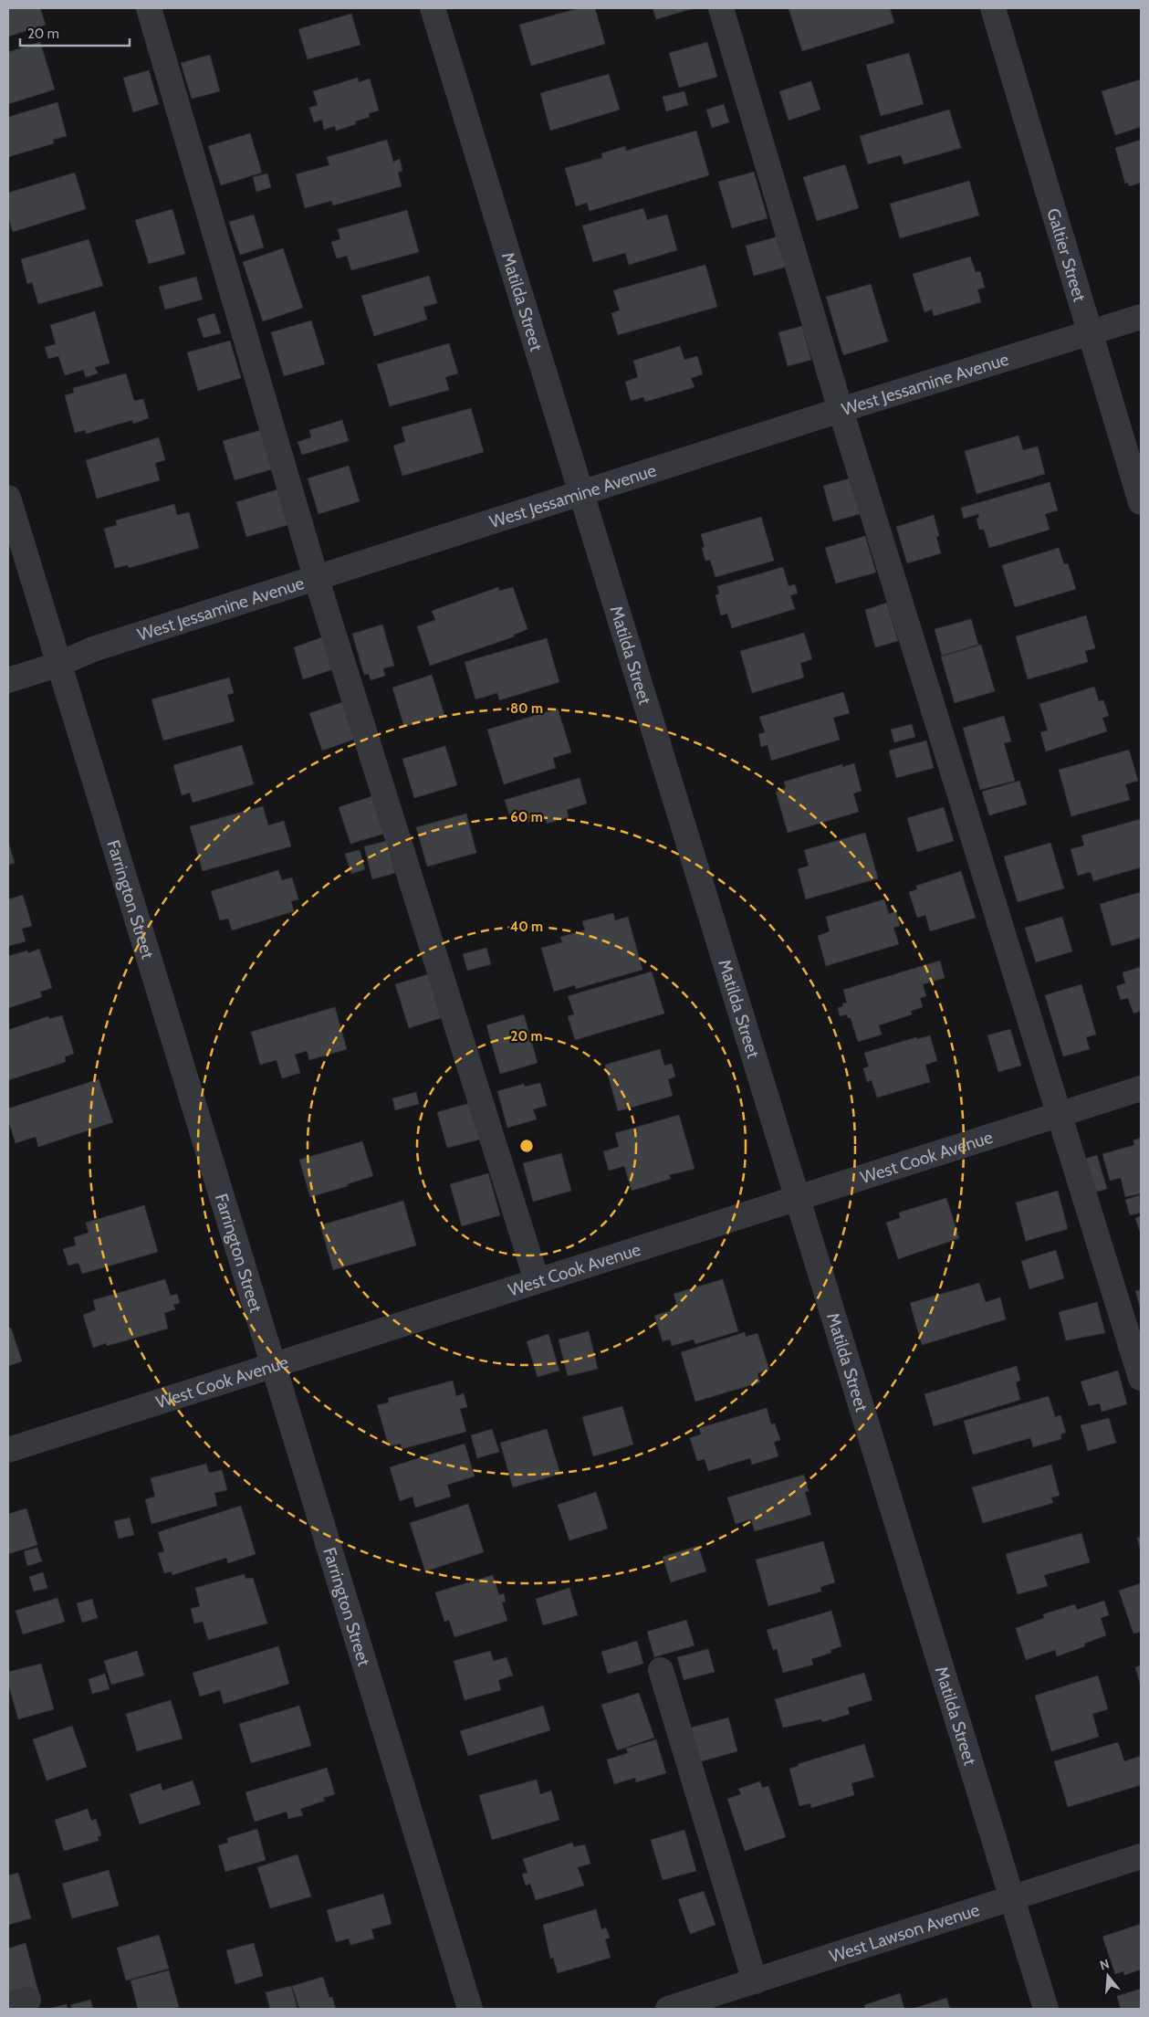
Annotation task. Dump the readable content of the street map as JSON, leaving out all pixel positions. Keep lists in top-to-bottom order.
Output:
{
  "streets": {
    "street": [
      "Galtier Street",
      "Matilda Street",
      "West Jessamine Avenue",
      "Farrington Street",
      "West Cook Avenue",
      "West Lawson Avenue"
    ]
  },
  "crossings": [
    ["Galtier Street", "West Jessamine Avenue"],
    ["Matilda Street", "West Jessamine Avenue"],
    ["Matilda Street", "West Cook Avenue"],
    ["Matilda Street", "West Lawson Avenue"],
    ["West Jessamine Avenue", "Farrington Street"],
    ["Farrington Street", "West Cook Avenue"]
  ],
  "scale_bar": "20 m",
  "north": "top",
  "rings": [
    "80 m",
    "60 m",
    "40 m",
    "20 m"
  ]
}
